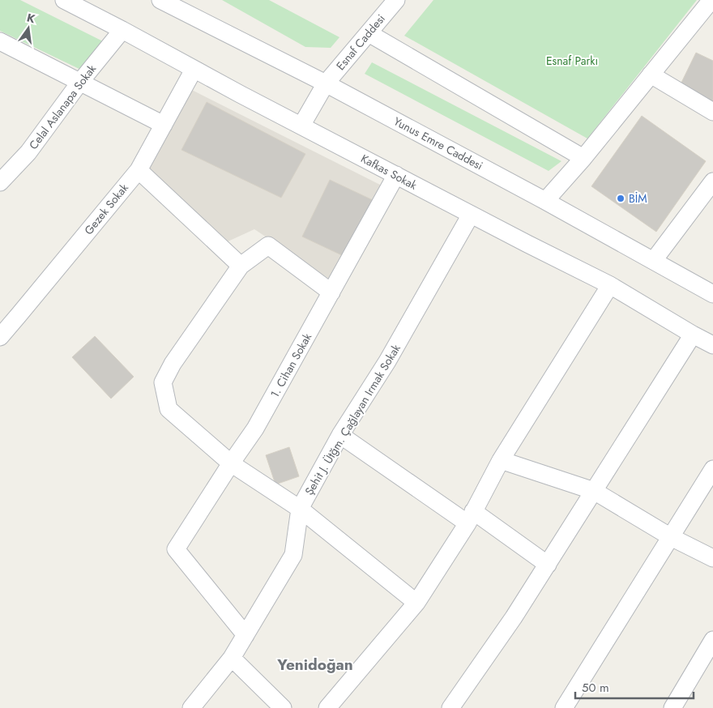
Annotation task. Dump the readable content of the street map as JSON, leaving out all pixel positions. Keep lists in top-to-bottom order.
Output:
{
  "streets": {
    "street": [
      "Esnaf Caddesi",
      "Celal Aslanapa Sokak",
      "Yunus Emre Caddesi",
      "Kafkas Sokak",
      "Gezek Sokak",
      "1. Cihan Sokak",
      "Şehit J. Ütğm. Çağlayan Irmak Sokak"
    ]
  },
  "crossings": [
    ["Esnaf Caddesi", "Yunus Emre Caddesi"],
    ["Esnaf Caddesi", "Kafkas Sokak"],
    ["Celal Aslanapa Sokak", "Kafkas Sokak"],
    ["Kafkas Sokak", "Gezek Sokak"],
    ["Kafkas Sokak", "1. Cihan Sokak"],
    ["Kafkas Sokak", "Şehit J. Ütğm. Çağlayan Irmak Sokak"],
    ["1. Cihan Sokak", "Şehit J. Ütğm. Çağlayan Irmak Sokak"]
  ],
  "districts": ["Yenidoğan"],
  "parks": ["Esnaf Parkı"],
  "places": ["BİM"],
  "scale_bar": "50 m",
  "north": "top"
}
